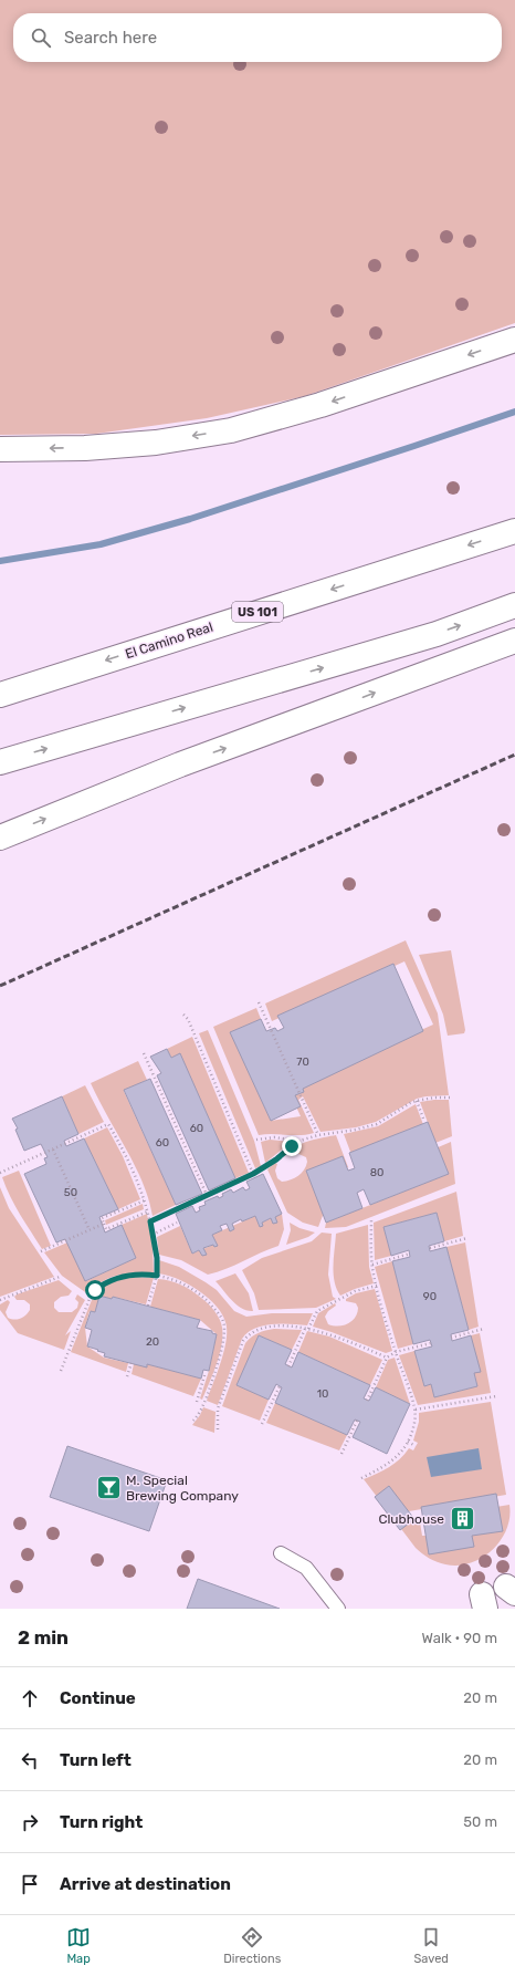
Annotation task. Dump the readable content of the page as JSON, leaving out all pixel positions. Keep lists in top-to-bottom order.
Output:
{
  "streets": {
    "highway": ["US 101", "El Camino Real"]
  },
  "places": {
    "bar": ["M. Special Brewing Company"],
    "building": ["Clubhouse"]
  },
  "house_numbers": [
    "70",
    "60",
    "60",
    "80",
    "50",
    "90",
    "20",
    "10"
  ],
  "page": {
    "search": "Search here",
    "heading": ["2 min", "Walk · 90 m"],
    "list": [
      ["Continue", "20 m"],
      ["Turn left", "20 m"],
      ["Turn right", "50 m"],
      "Arrive at destination"
    ],
    "nav": ["Map", "Directions", "Saved"]
  }
}
